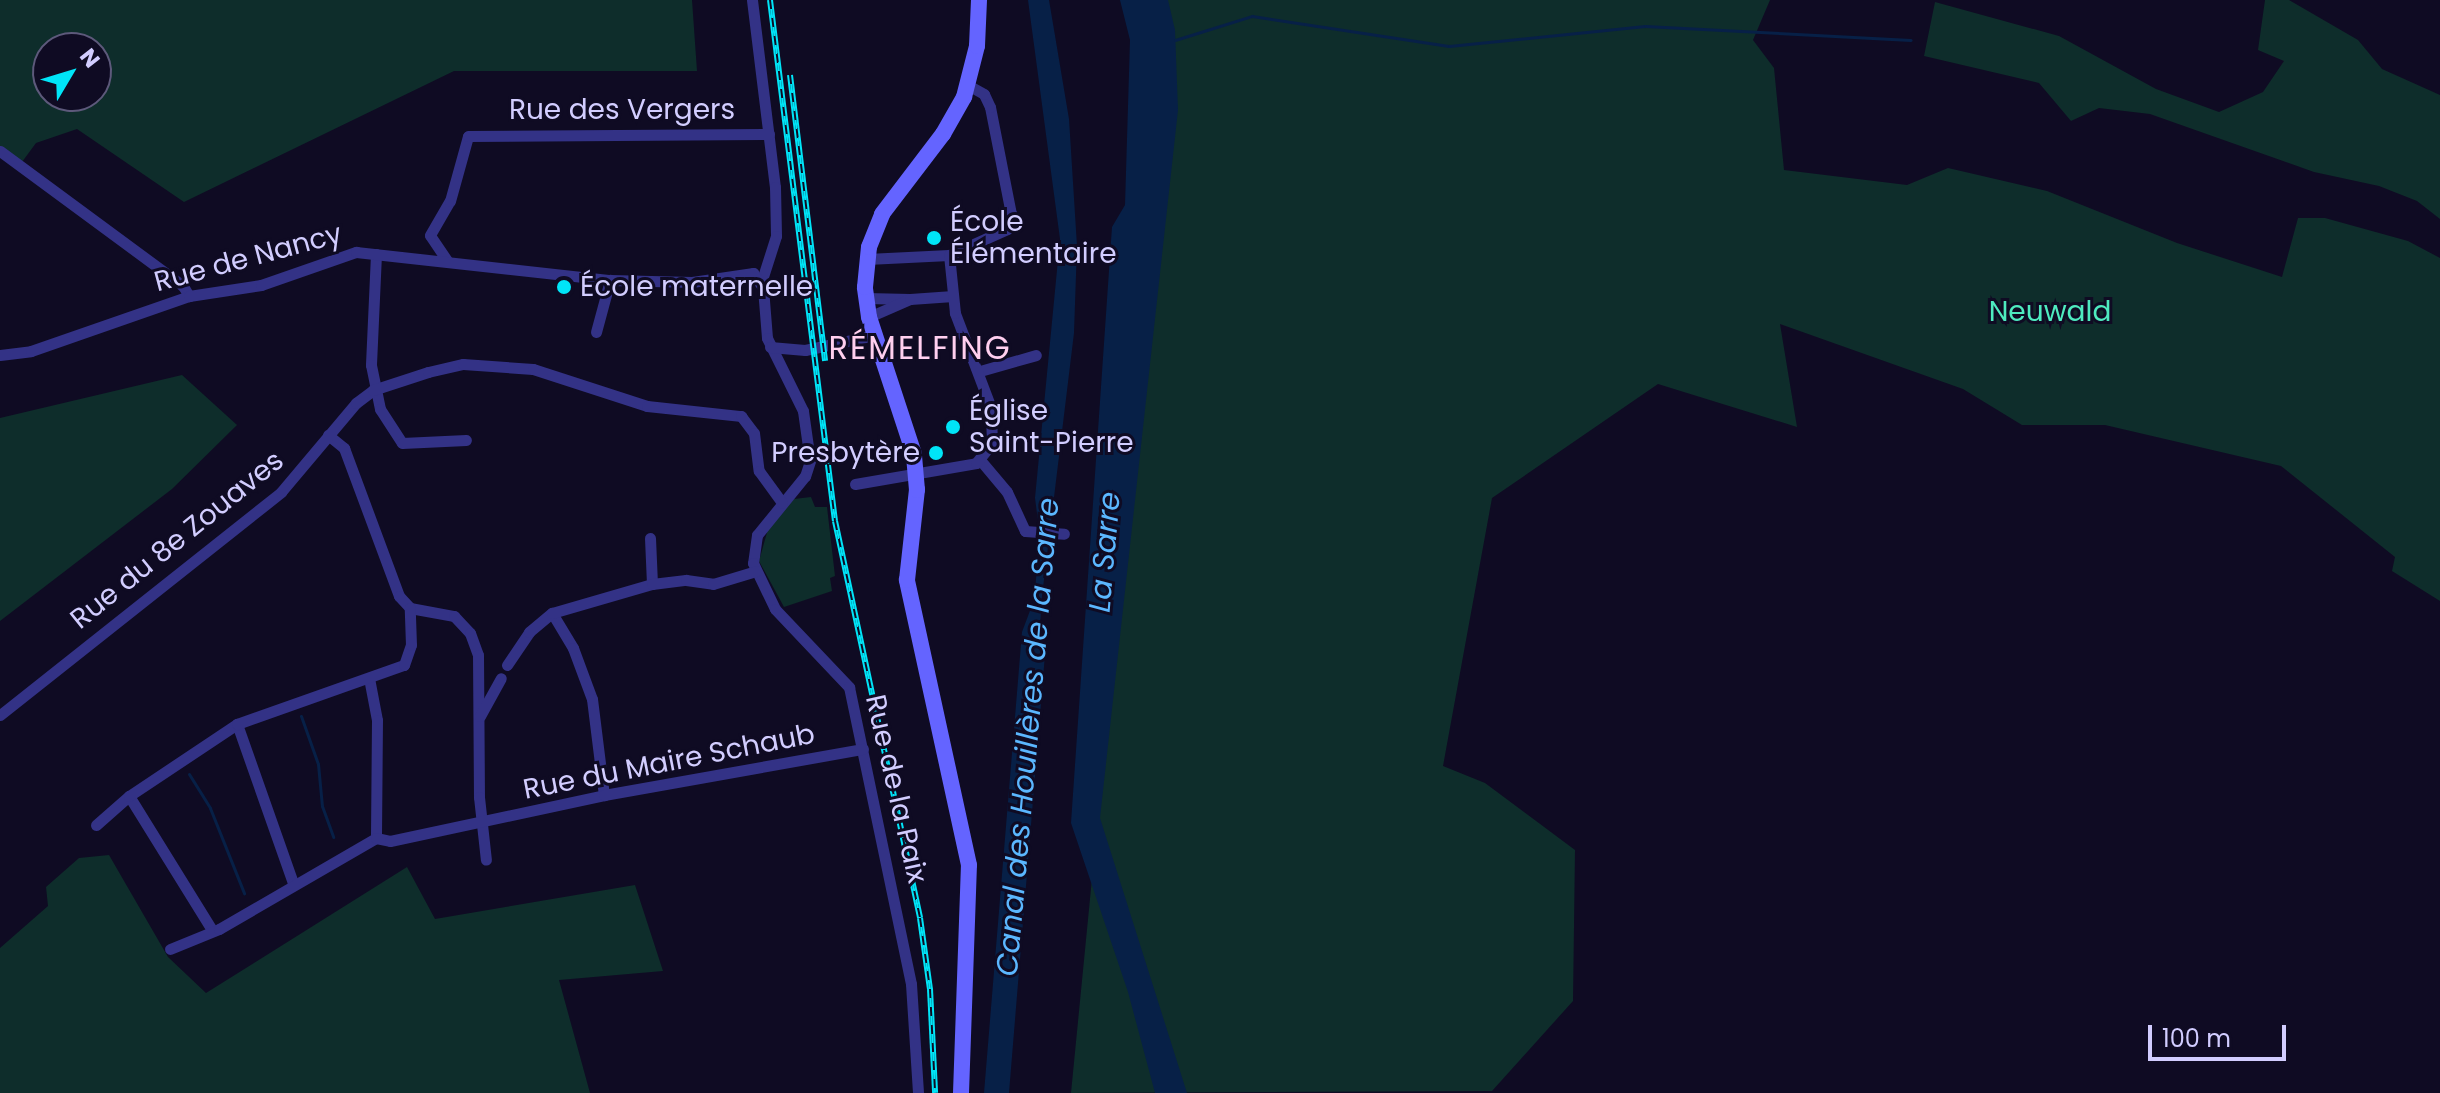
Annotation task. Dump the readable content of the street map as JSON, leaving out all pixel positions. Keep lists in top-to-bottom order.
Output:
{
  "streets": {
    "street": [
      "Rue des Vergers",
      "Rue de Nancy",
      "Rue du 8e Zouaves",
      "Rue du Maire Schaub",
      "Rue de la Paix"
    ]
  },
  "crossings": [
    ["Rue des Vergers", "Rue de Nancy"],
    ["Rue du Maire Schaub", "Rue de la Paix"]
  ],
  "districts": ["RÉMELFING"],
  "water": ["La Sarre", "Canal des Houillères de la Sarre"],
  "parks": ["Neuwald"],
  "places": [
    "École Élémentaire",
    "École maternelle",
    "Église Saint-Pierre",
    "Presbytère"
  ],
  "scale_bar": "100 m",
  "north": "top right"
}
